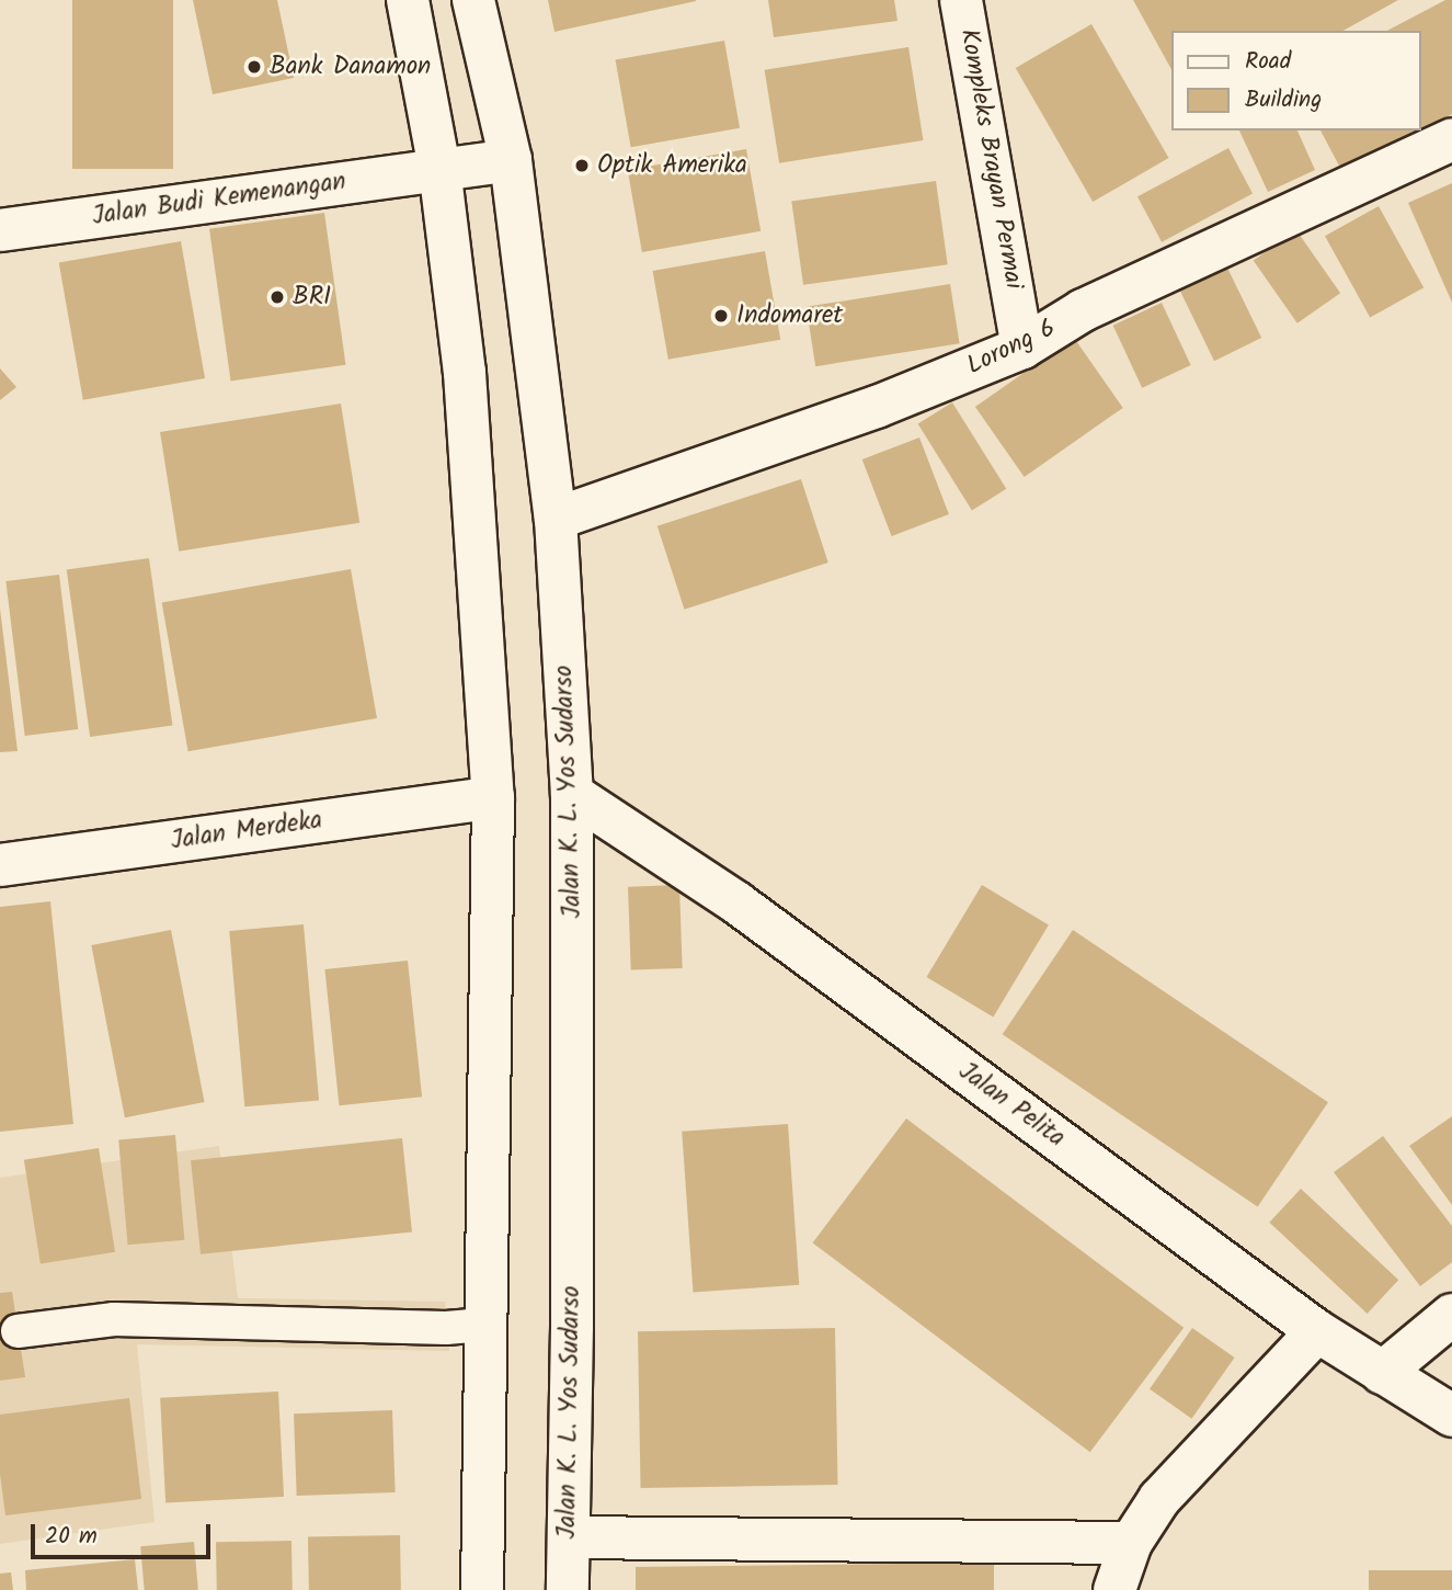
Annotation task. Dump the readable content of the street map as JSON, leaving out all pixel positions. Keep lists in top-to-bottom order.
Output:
{
  "streets": {
    "street": [
      "Kompleks Brayan Permai",
      "Jalan Budi Kemenangan",
      "Lorong 6",
      "Jalan K. L. Yos Sudarso",
      "Jalan Merdeka",
      "Jalan Pelita"
    ]
  },
  "crossings": [
    ["Kompleks Brayan Permai", "Lorong 6"],
    ["Jalan Budi Kemenangan", "Jalan K. L. Yos Sudarso"],
    ["Lorong 6", "Jalan K. L. Yos Sudarso"],
    ["Jalan K. L. Yos Sudarso", "Jalan Pelita"]
  ],
  "places": [
    "Bank Danamon",
    "Optik Amerika",
    "BRI",
    "Indomaret"
  ],
  "legend": ["Road", "Building"],
  "scale_bar": "20 m"
}
